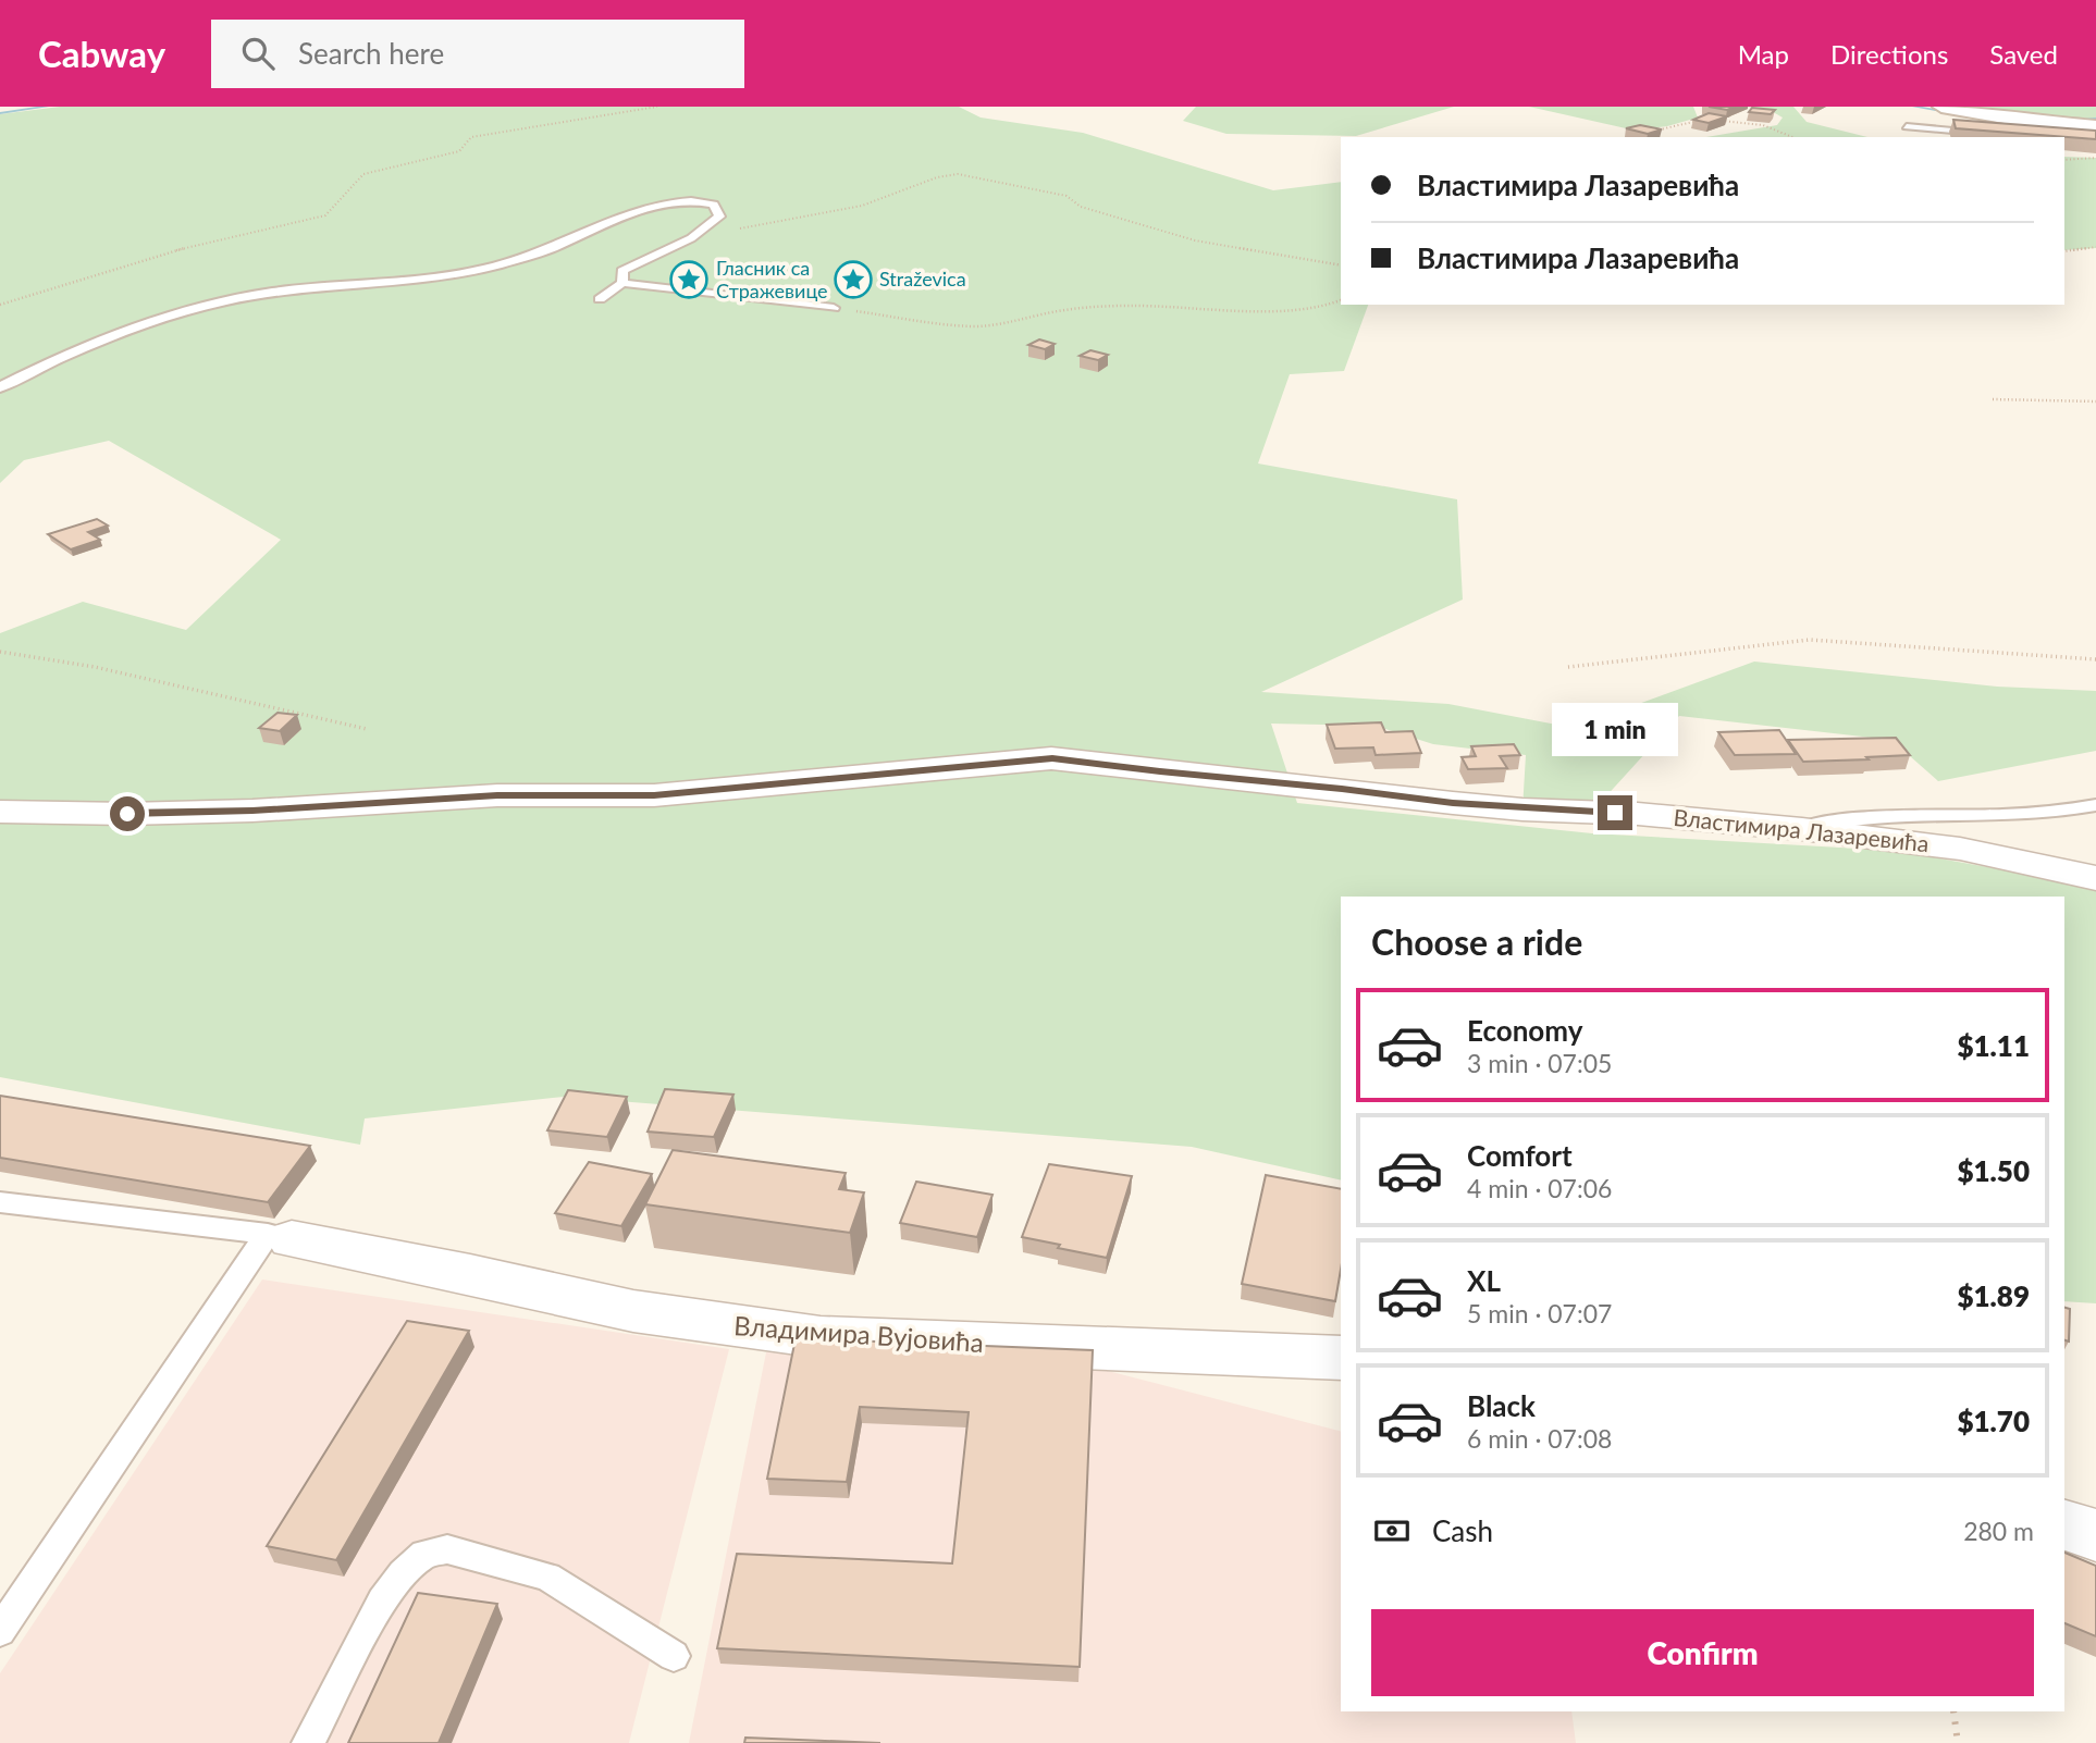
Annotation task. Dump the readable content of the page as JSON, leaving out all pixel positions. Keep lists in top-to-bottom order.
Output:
{
  "streets": {
    "street": ["Властимира Лазаревића", "Владимира Вујовића"]
  },
  "places": {
    "place": ["Гласник са Стражевице", "Straževica"]
  },
  "page": {
    "header": "Cabway",
    "search": "Search here",
    "nav": ["Map", "Directions", "Saved"],
    "banner": ["Властимира Лазаревића", "Властимира Лазаревића"],
    "bubble": "1 min",
    "heading": "Choose a ride",
    "list": [
      {
        "name": "Economy",
        "note": "3 min · 07:05",
        "value": "$1.11"
      },
      {
        "name": "Comfort",
        "note": "4 min · 07:06",
        "value": "$1.50"
      },
      {
        "name": "XL",
        "note": "5 min · 07:07",
        "value": "$1.89"
      },
      {
        "name": "Black",
        "note": "6 min · 07:08",
        "value": "$1.70"
      }
    ],
    "pay": ["Cash", "280 m"],
    "buttons": "Confirm"
  }
}
